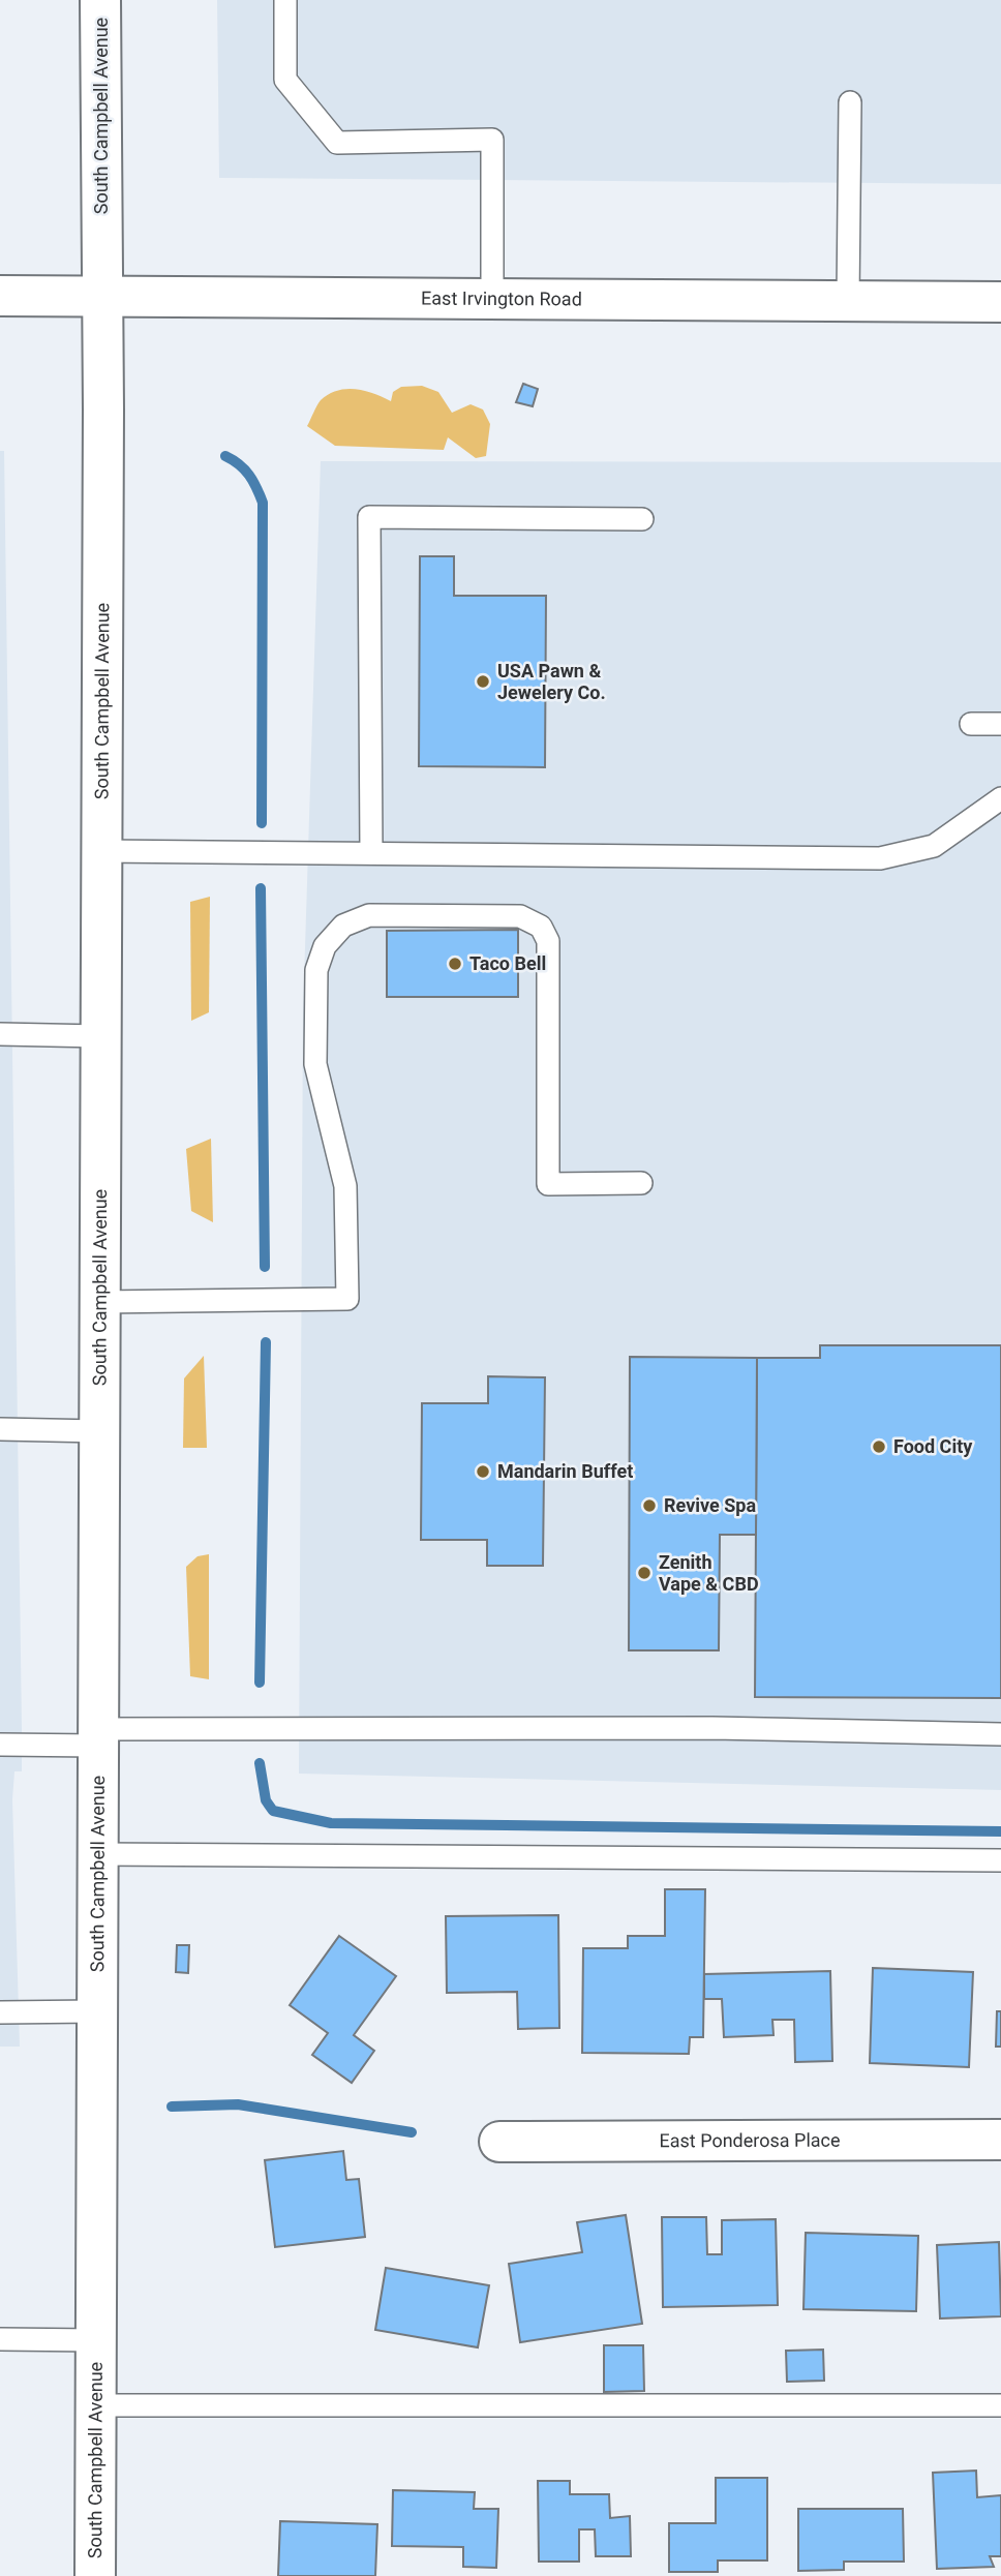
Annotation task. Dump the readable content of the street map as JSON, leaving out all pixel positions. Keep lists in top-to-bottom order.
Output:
{
  "streets": {
    "main road": ["South Campbell Avenue", "East Irvington Road", "East Ponderosa Place"]
  },
  "crossings": [
    ["South Campbell Avenue", "East Irvington Road"]
  ],
  "places": [
    "USA Pawn & Jewelery Co.",
    "Taco Bell",
    "Food City",
    "Mandarin Buffet",
    "Revive Spa",
    "Zenith Vape & CBD"
  ]
}
